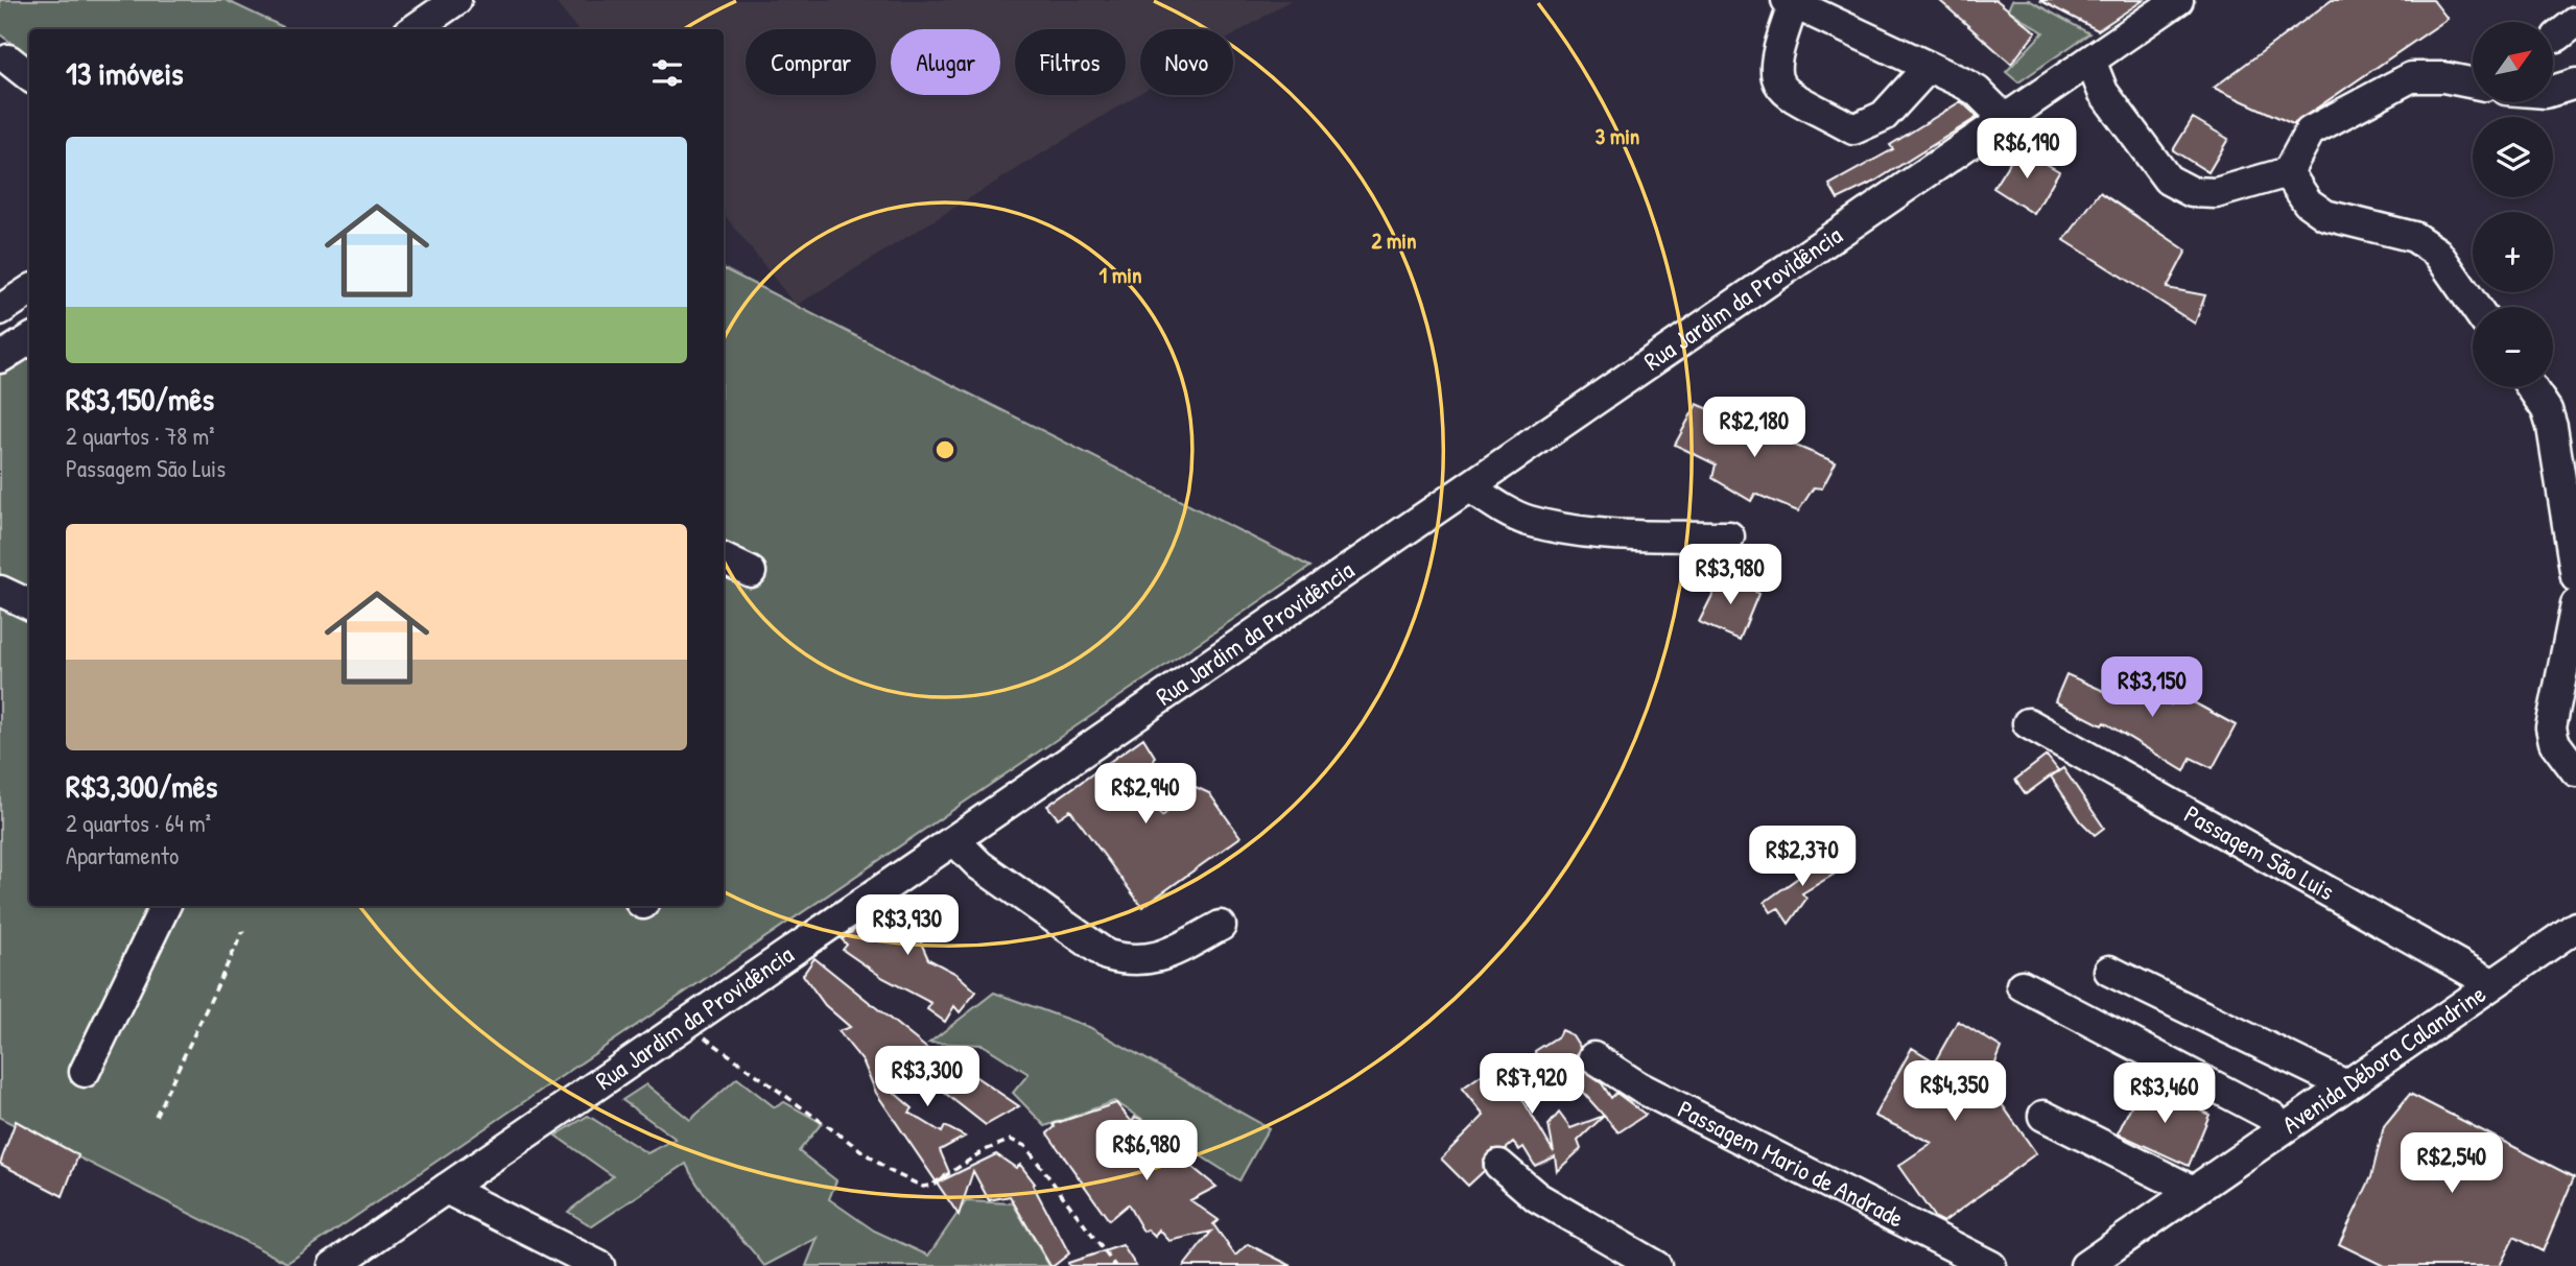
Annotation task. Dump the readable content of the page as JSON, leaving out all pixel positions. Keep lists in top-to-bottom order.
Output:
{
  "streets": {
    "street": [
      "Rua Jardim da Providência",
      "Passagem São Luis",
      "Avenida Débora Calandrine",
      "Passagem Mario de Andrade"
    ]
  },
  "crossings": [
    ["Passagem São Luis", "Avenida Débora Calandrine"]
  ],
  "north": "top right",
  "page": {
    "map_buttons": ["+", "−"],
    "chip": [
      "Comprar",
      "Alugar",
      "Filtros",
      "Novo"
    ],
    "heading": "13 imóveis",
    "list": [
      {
        "name": "R$3,150/mês",
        "note": "2 quartos · 78 m² · Passagem São Luis"
      },
      {
        "name": "R$3,300/mês",
        "note": "2 quartos · 64 m² · Apartamento"
      }
    ],
    "price": [
      "R$6,190",
      "R$2,180",
      "R$3,980",
      "R$3,150",
      "R$2,940",
      "R$2,370",
      "R$3,930",
      "R$3,300",
      "R$7,920",
      "R$4,350",
      "R$3,460",
      "R$6,980",
      "R$2,540"
    ]
  },
  "rings": ["3 min", "2 min", "1 min"]
}
